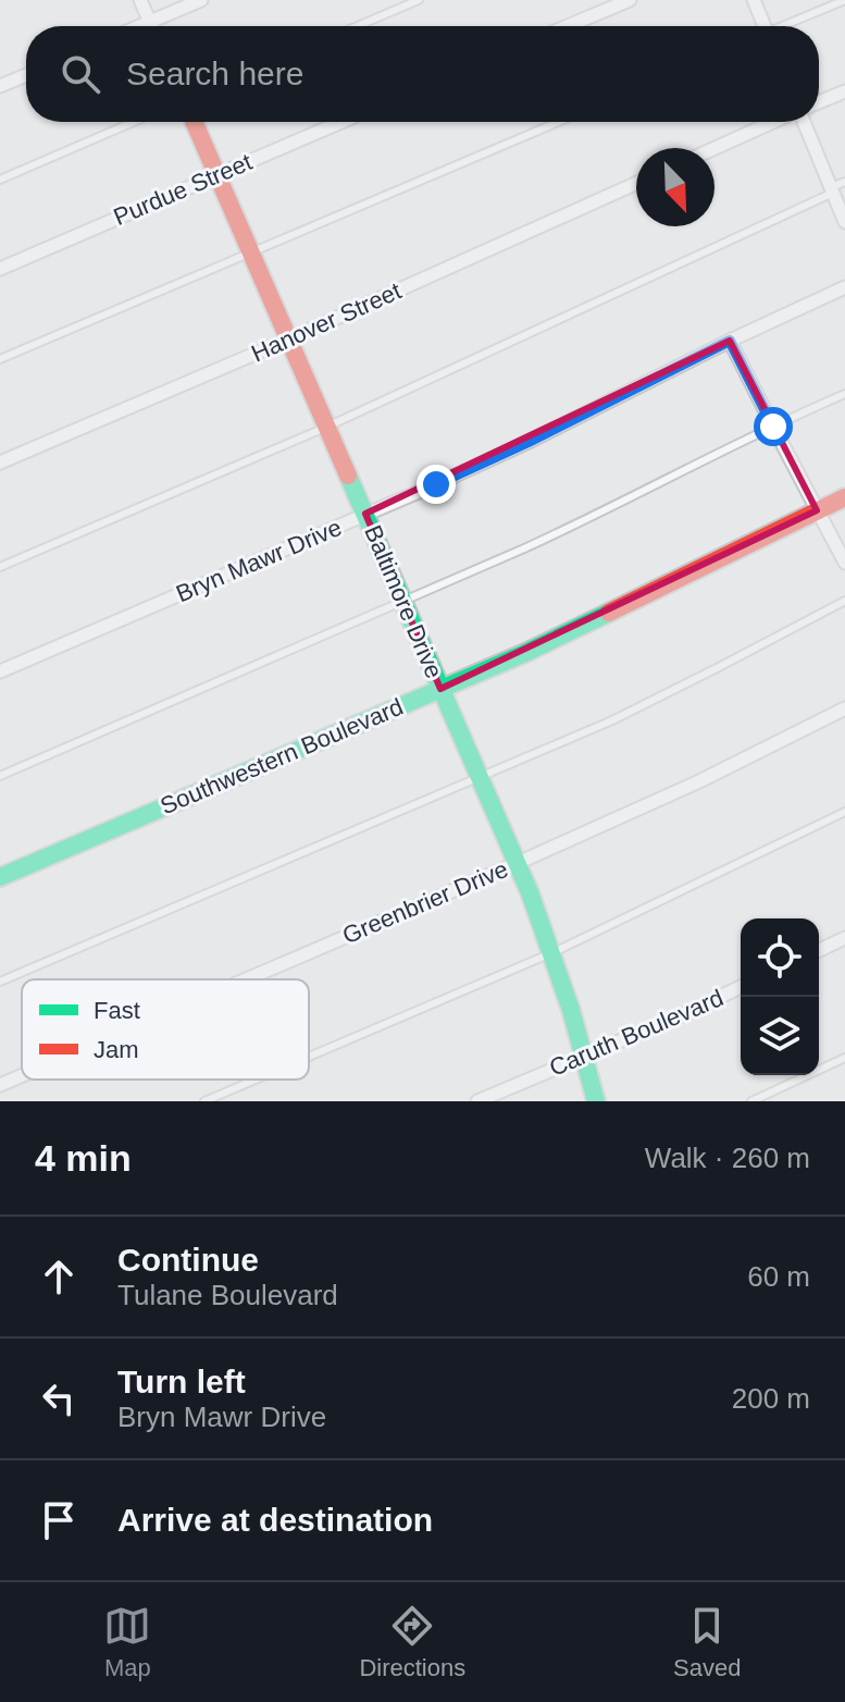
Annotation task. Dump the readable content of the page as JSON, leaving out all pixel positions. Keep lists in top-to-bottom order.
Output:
{
  "streets": {
    "street": [
      "Purdue Street",
      "Hanover Street",
      "Bryn Mawr Drive",
      "Baltimore Drive",
      "Southwestern Boulevard",
      "Greenbrier Drive",
      "Caruth Boulevard"
    ]
  },
  "crossings": [
    ["Purdue Street", "Baltimore Drive"],
    ["Hanover Street", "Baltimore Drive"],
    ["Bryn Mawr Drive", "Baltimore Drive"],
    ["Baltimore Drive", "Southwestern Boulevard"],
    ["Baltimore Drive", "Greenbrier Drive"],
    ["Baltimore Drive", "Caruth Boulevard"]
  ],
  "legend": ["Fast", "Jam"],
  "north": "bottom right",
  "page": {
    "search": "Search here",
    "heading": ["4 min", "Walk · 260 m"],
    "list": [
      ["Continue", "Tulane Boulevard", "60 m"],
      ["Turn left", "Bryn Mawr Drive", "200 m"],
      "Arrive at destination"
    ],
    "nav": ["Map", "Directions", "Saved"]
  }
}
